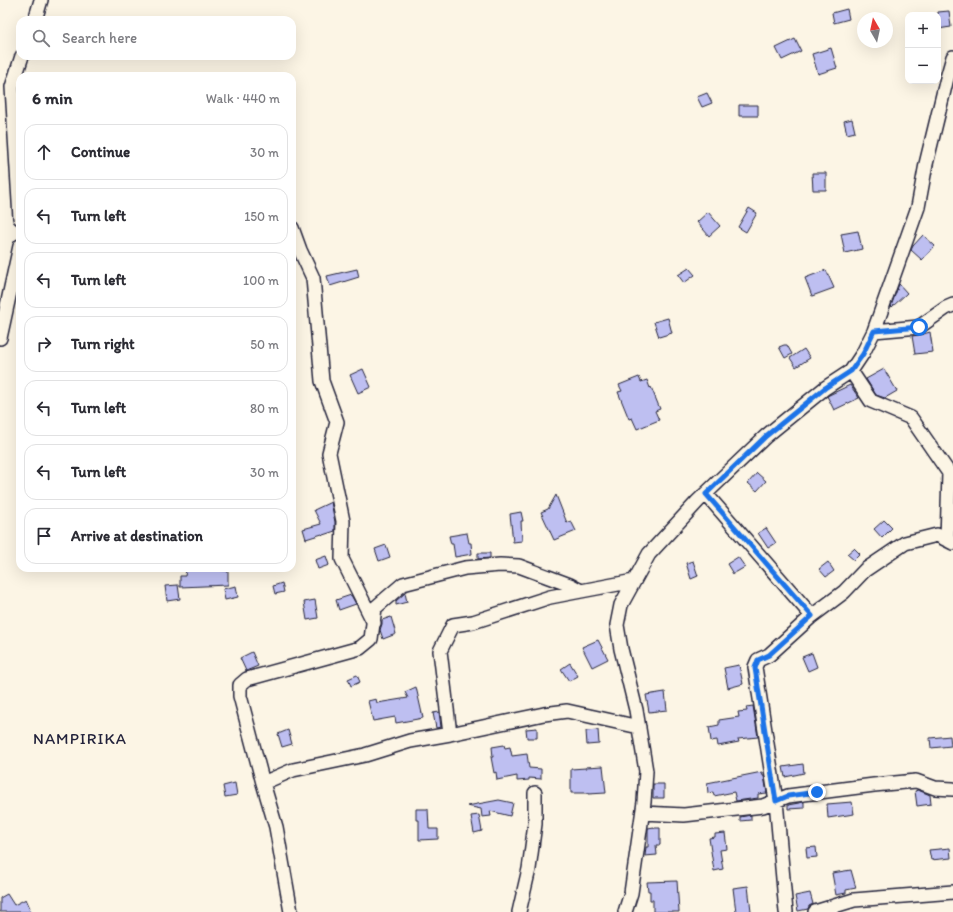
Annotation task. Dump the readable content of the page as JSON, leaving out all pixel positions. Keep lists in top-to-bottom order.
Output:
{
  "districts": ["NAMPIRIKA"],
  "north": "top",
  "page": {
    "map_buttons": ["+", "−"],
    "search": "Search here",
    "heading": ["6 min", "Walk · 440 m"],
    "list": [
      ["Continue", "30 m"],
      ["Turn left", "150 m"],
      ["Turn left", "100 m"],
      ["Turn right", "50 m"],
      ["Turn left", "80 m"],
      ["Turn left", "30 m"],
      "Arrive at destination"
    ]
  }
}
